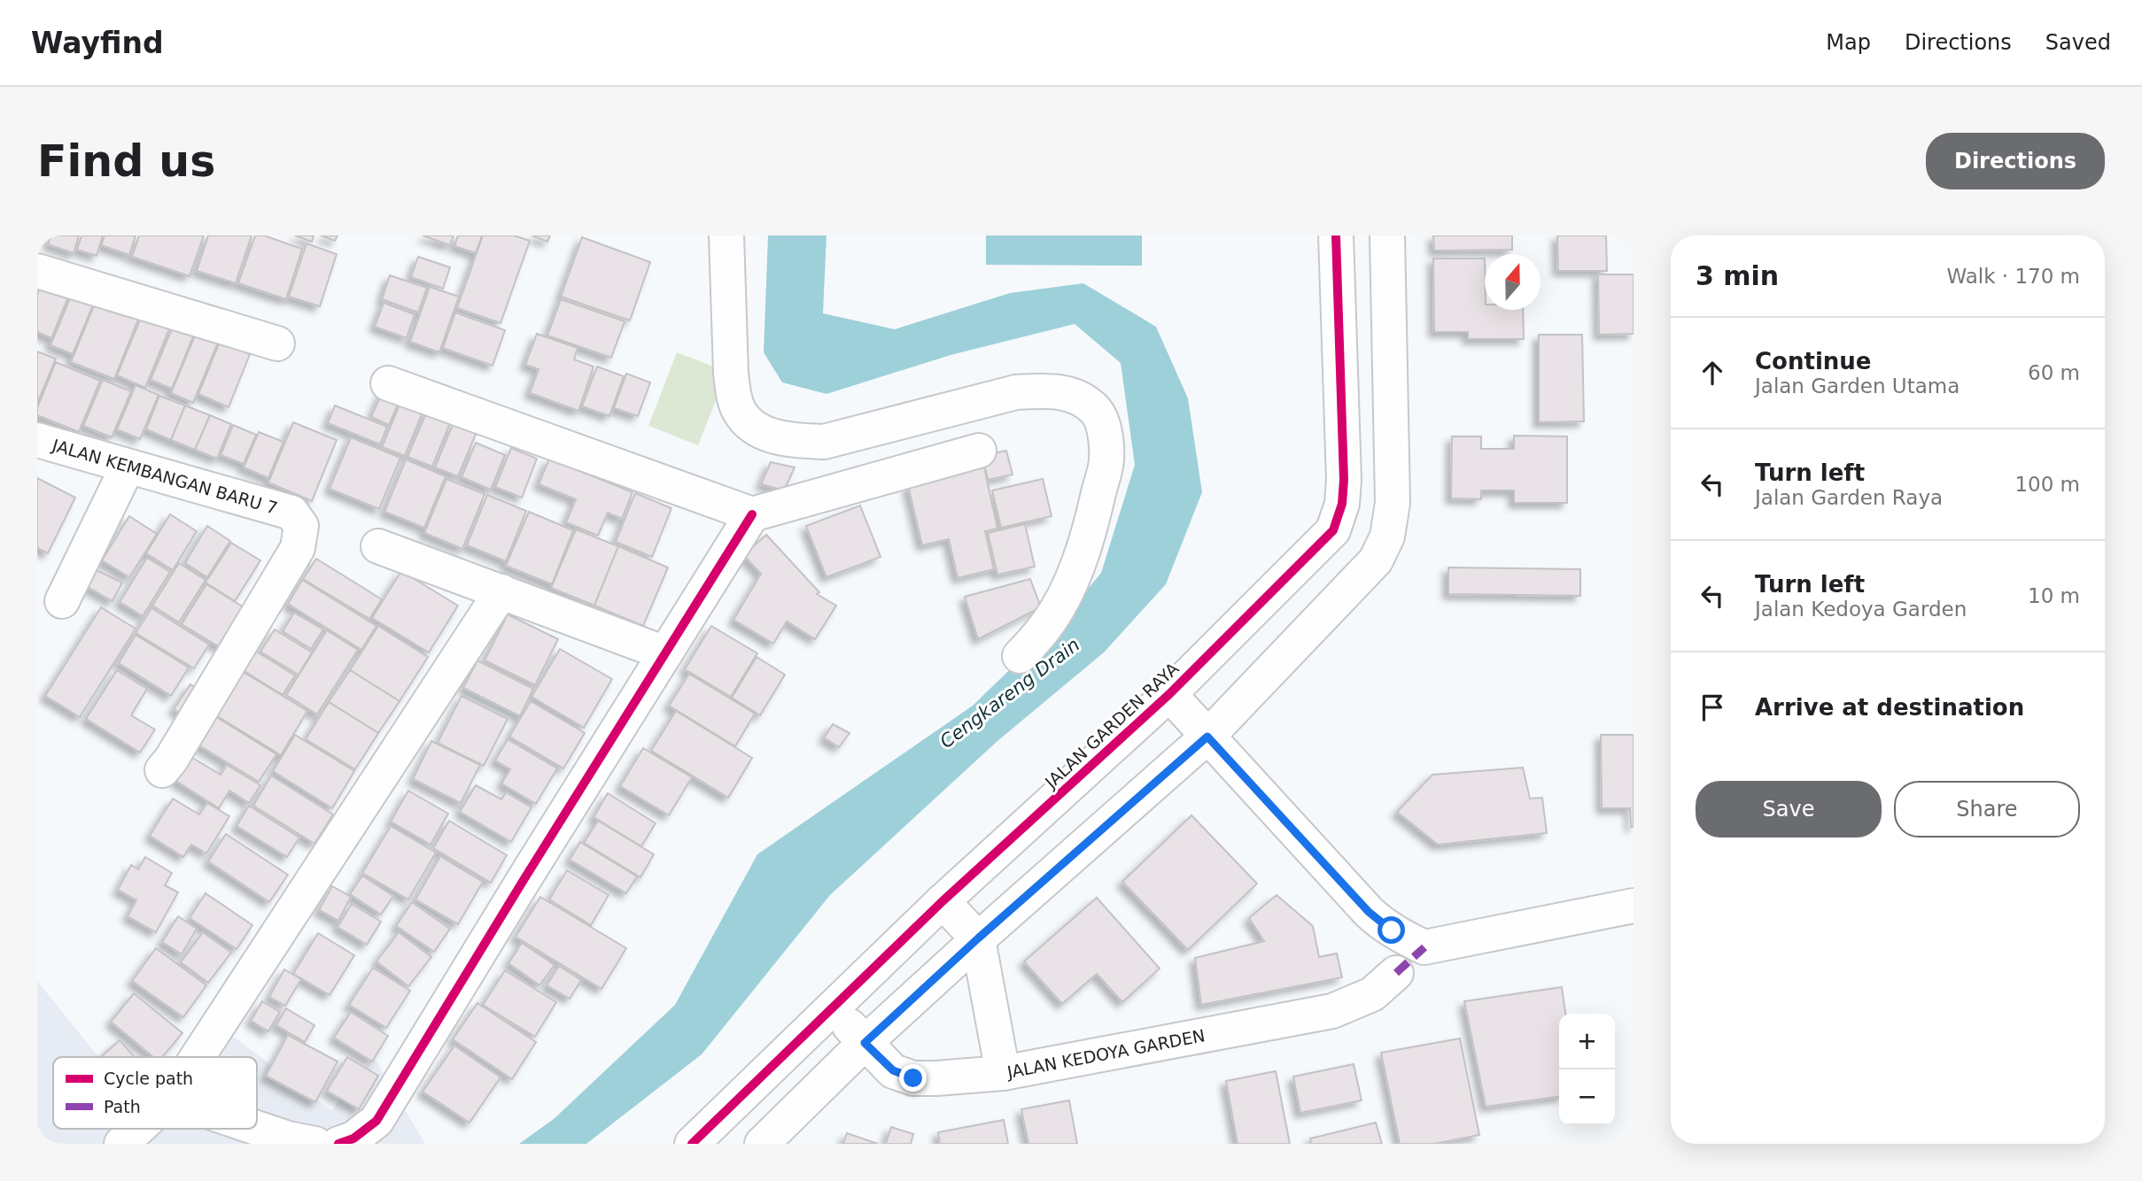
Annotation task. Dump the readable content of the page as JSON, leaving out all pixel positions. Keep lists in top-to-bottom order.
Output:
{
  "streets": {
    "street": ["JALAN KEMBANGAN BARU 7", "JALAN GARDEN RAYA", "JALAN KEDOYA GARDEN"]
  },
  "crossings": [
    ["JALAN GARDEN RAYA", "JALAN KEDOYA GARDEN"]
  ],
  "water": ["Cengkareng Drain"],
  "legend": ["Cycle path", "Path"],
  "north": "top",
  "page": {
    "header": "Wayfind",
    "nav": ["Map", "Directions", "Saved"],
    "buttons": [
      "Directions",
      ["Save", "Share"]
    ],
    "title": "Find us",
    "heading": ["3 min", "Walk · 170 m"],
    "list": [
      ["Continue", "Jalan Garden Utama", "60 m"],
      ["Turn left", "Jalan Garden Raya", "100 m"],
      ["Turn left", "Jalan Kedoya Garden", "10 m"],
      "Arrive at destination"
    ],
    "map_buttons": ["+", "−"]
  }
}
